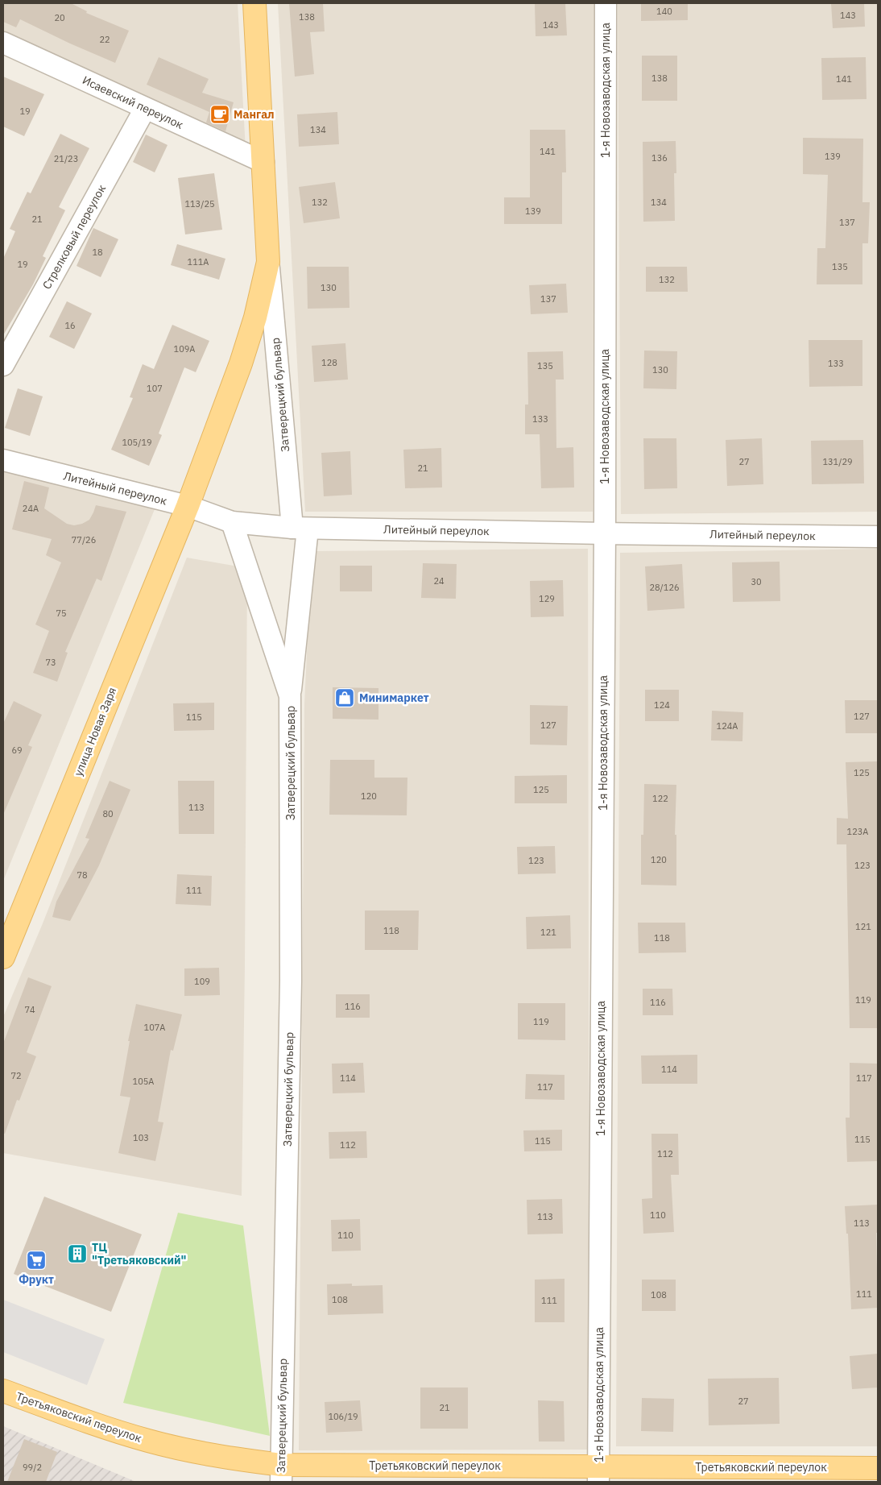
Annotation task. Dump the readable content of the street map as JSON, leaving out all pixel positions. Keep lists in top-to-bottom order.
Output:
{
  "streets": {
    "main road": ["Затверецкий бульвар", "улица Новая Заря", "Третьяковский переулок"],
    "street": [
      "1-я Новозаводская улица",
      "Исаевский переулок",
      "Стрелковый переулок",
      "Литейный переулок"
    ]
  },
  "crossings": [
    ["1-я Новозаводская улица", "Литейный переулок"],
    ["1-я Новозаводская улица", "Третьяковский переулок"],
    ["Исаевский переулок", "Стрелковый переулок"],
    ["Исаевский переулок", "Затверецкий бульвар"],
    ["Затверецкий бульвар", "Литейный переулок"],
    ["Затверецкий бульвар", "улица Новая Заря"],
    ["Затверецкий бульвар", "Третьяковский переулок"],
    ["Литейный переулок", "улица Новая Заря"]
  ],
  "places": {
    "cafe": ["Мангал"],
    "shop": ["Минимаркет"],
    "building": ["ТЦ \"Третьяковский\""],
    "supermarket": ["Фрукт"]
  },
  "house_numbers": [
    "140",
    "143",
    "138",
    "20",
    "143",
    "22",
    "138",
    "141",
    "19",
    "134",
    "141",
    "139",
    "136",
    "21/23",
    "132",
    "134",
    "113/25",
    "139",
    "21",
    "137",
    "18",
    "111А",
    "19",
    "135",
    "132",
    "130",
    "137",
    "16",
    "109А",
    "128",
    "133",
    "135",
    "130",
    "107",
    "133",
    "105/19",
    "27",
    "131/29",
    "21",
    "24А",
    "77/26",
    "24",
    "30",
    "28/126",
    "129",
    "75",
    "73",
    "124",
    "127",
    "115",
    "127",
    "124А",
    "69",
    "125",
    "125",
    "120",
    "122",
    "113",
    "80",
    "123А",
    "120",
    "123",
    "123",
    "78",
    "111",
    "121",
    "118",
    "121",
    "118",
    "109",
    "119",
    "116",
    "116",
    "74",
    "119",
    "107А",
    "114",
    "72",
    "114",
    "117",
    "105А",
    "117",
    "103",
    "115",
    "115",
    "112",
    "112",
    "110",
    "113",
    "113",
    "110",
    "111",
    "108",
    "108",
    "111",
    "27",
    "21",
    "106/19",
    "99/2"
  ]
}
